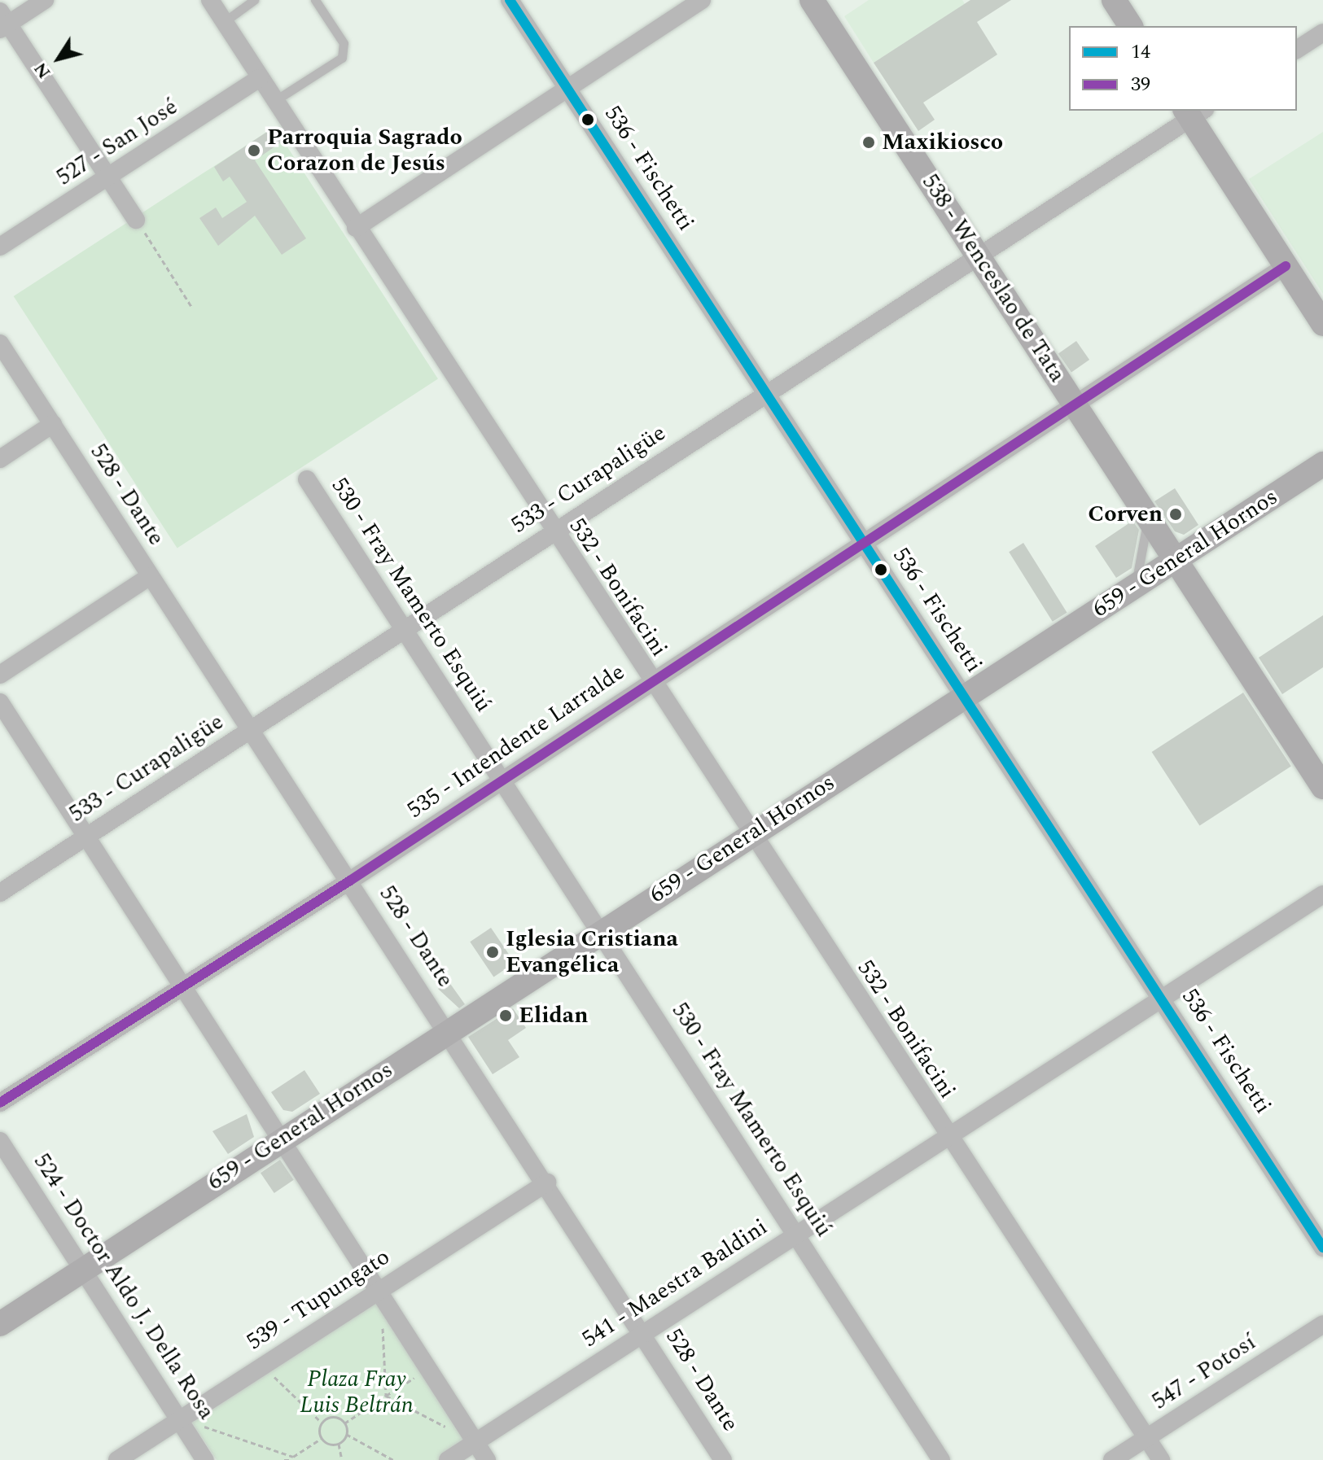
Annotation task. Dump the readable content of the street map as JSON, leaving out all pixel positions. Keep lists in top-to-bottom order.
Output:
{
  "streets": {
    "street": [
      "527 - San José",
      "536 - Fischetti",
      "538 - Wenceslao de Tata",
      "533 - Curapaligüe",
      "528 - Dante",
      "659 - General Hornos",
      "532 - Bonifacini",
      "530 - Fray Mamerto Esquiú",
      "535 - Intendente Larralde",
      "541 - Maestra Baldini",
      "524 - Doctor Aldo J. Della Rosa",
      "539 - Tupungato",
      "547 - Potosí"
    ]
  },
  "crossings": [
    ["527 - San José", "532 - Bonifacini"],
    ["536 - Fischetti", "533 - Curapaligüe"],
    ["536 - Fischetti", "659 - General Hornos"],
    ["536 - Fischetti", "535 - Intendente Larralde"],
    ["536 - Fischetti", "541 - Maestra Baldini"],
    ["538 - Wenceslao de Tata", "533 - Curapaligüe"],
    ["538 - Wenceslao de Tata", "659 - General Hornos"],
    ["538 - Wenceslao de Tata", "535 - Intendente Larralde"],
    ["533 - Curapaligüe", "528 - Dante"],
    ["533 - Curapaligüe", "532 - Bonifacini"],
    ["533 - Curapaligüe", "530 - Fray Mamerto Esquiú"],
    ["528 - Dante", "659 - General Hornos"],
    ["528 - Dante", "535 - Intendente Larralde"],
    ["528 - Dante", "541 - Maestra Baldini"],
    ["528 - Dante", "539 - Tupungato"],
    ["659 - General Hornos", "532 - Bonifacini"],
    ["659 - General Hornos", "530 - Fray Mamerto Esquiú"],
    ["659 - General Hornos", "524 - Doctor Aldo J. Della Rosa"],
    ["532 - Bonifacini", "535 - Intendente Larralde"],
    ["532 - Bonifacini", "541 - Maestra Baldini"],
    ["532 - Bonifacini", "547 - Potosí"],
    ["530 - Fray Mamerto Esquiú", "535 - Intendente Larralde"],
    ["530 - Fray Mamerto Esquiú", "541 - Maestra Baldini"],
    ["524 - Doctor Aldo J. Della Rosa", "539 - Tupungato"]
  ],
  "parks": ["Plaza Fray Luis Beltrán"],
  "places": [
    "Maxikiosco",
    "Parroquia Sagrado Corazon de Jesús",
    "Corven",
    "Iglesia Cristiana Evangélica",
    "Elidan"
  ],
  "lines": ["transit line 14", "transit line 39"],
  "legend": ["14", "39"],
  "north": "bottom left"
}
